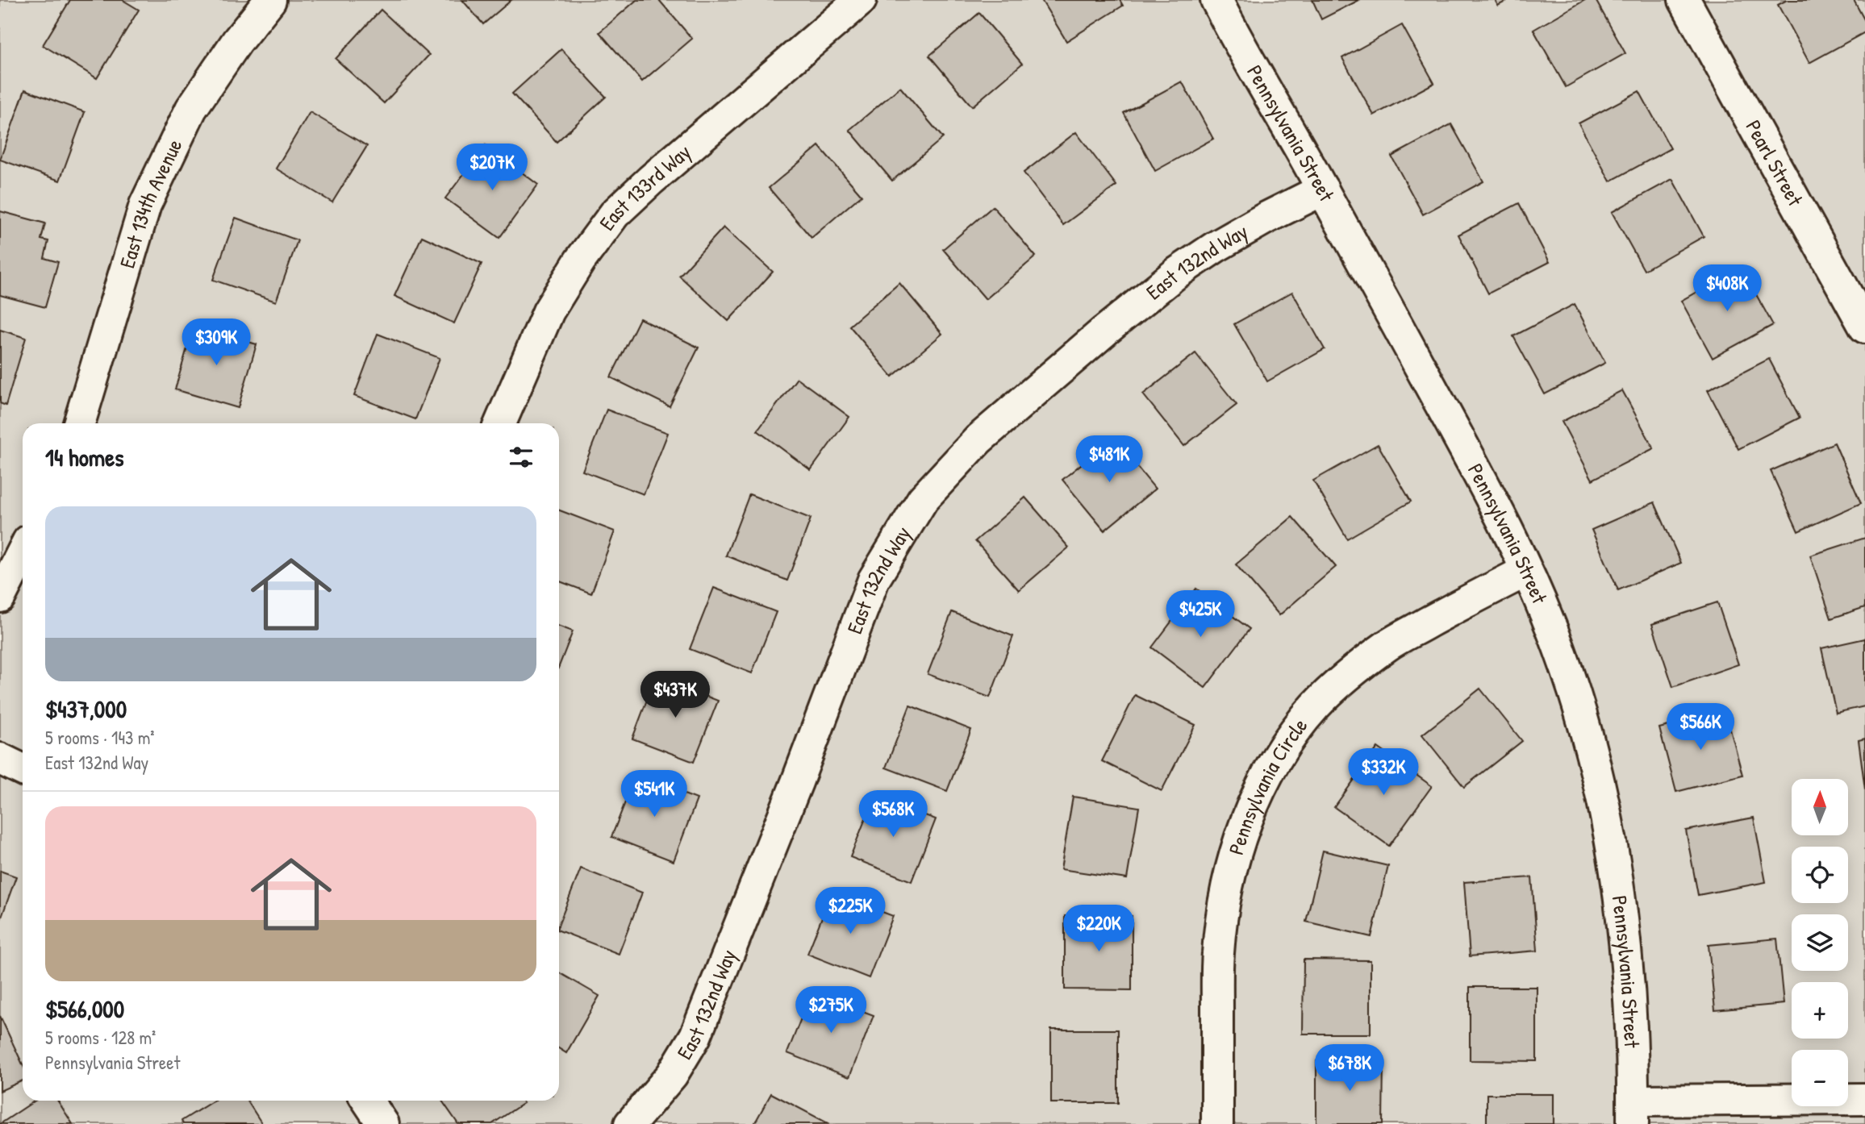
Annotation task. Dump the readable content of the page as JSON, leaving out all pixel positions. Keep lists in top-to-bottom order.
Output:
{
  "streets": {
    "street": [
      "Pennsylvania Street",
      "Pearl Street",
      "East 133rd Way",
      "East 134th Avenue",
      "East 132nd Way",
      "Pennsylvania Circle"
    ]
  },
  "crossings": [
    ["Pennsylvania Street", "East 132nd Way"],
    ["Pennsylvania Street", "Pennsylvania Circle"]
  ],
  "north": "top",
  "page": {
    "price": [
      "$207K",
      "$408K",
      "$309K",
      "$481K",
      "$425K",
      "$437K",
      "$566K",
      "$332K",
      "$541K",
      "$568K",
      "$225K",
      "$220K",
      "$275K",
      "$678K"
    ],
    "heading": "14 homes",
    "list": [
      {
        "name": "$437,000",
        "note": "5 rooms · 143 m² · East 132nd Way"
      },
      {
        "name": "$566,000",
        "note": "5 rooms · 128 m² · Pennsylvania Street"
      }
    ],
    "map_buttons": ["+", "−"]
  }
}
